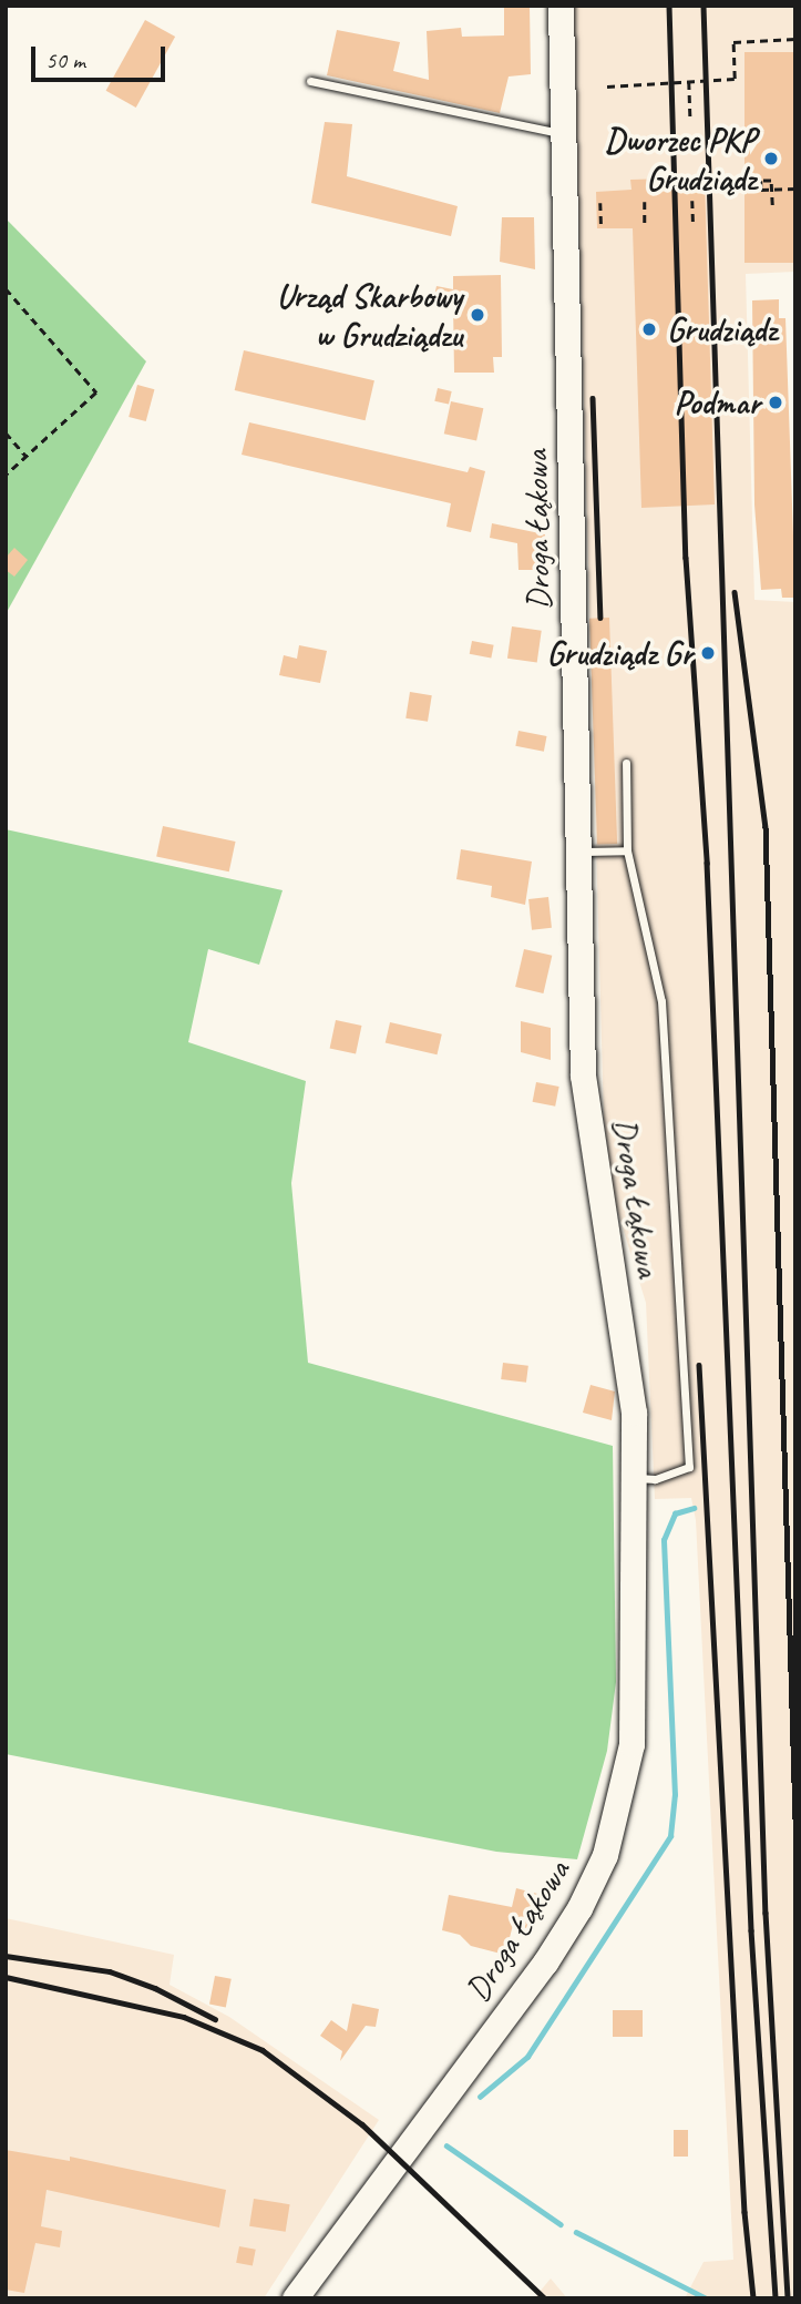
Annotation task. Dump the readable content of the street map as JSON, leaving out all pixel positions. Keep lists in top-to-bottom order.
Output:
{
  "streets": {
    "main road": ["Droga Łąkowa"]
  },
  "places": [
    "Dworzec PKP Grudziądz",
    "Urząd Skarbowy w Grudziądzu",
    "Grudziądz",
    "Podmar",
    "Grudziądz Gr"
  ],
  "scale_bar": "50 m"
}
